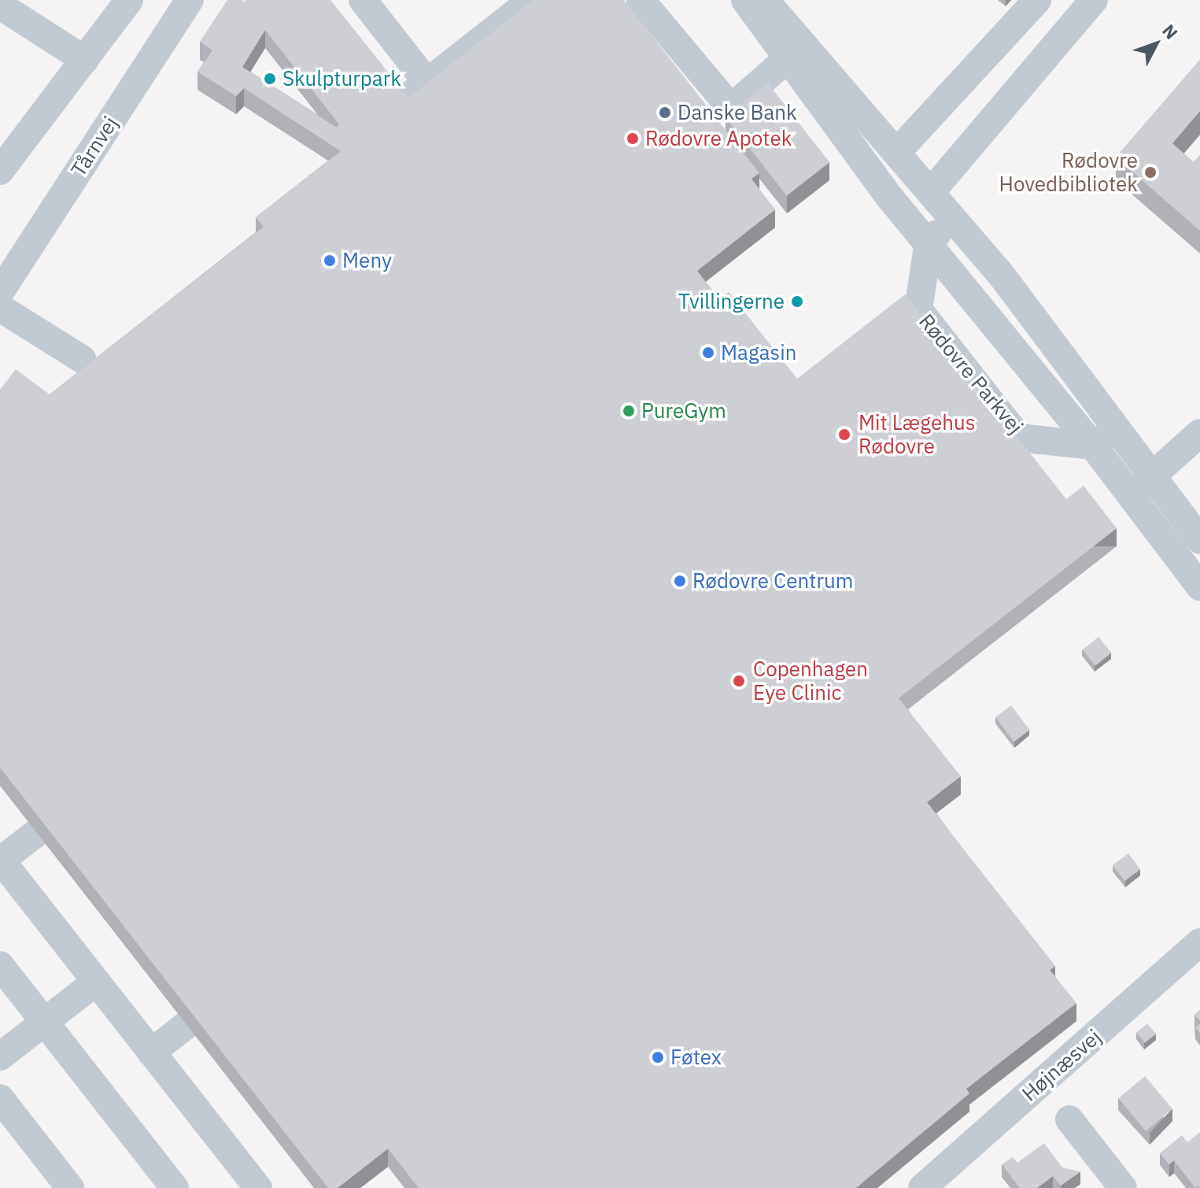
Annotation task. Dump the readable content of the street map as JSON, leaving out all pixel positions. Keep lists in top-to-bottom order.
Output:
{
  "streets": {
    "street": ["Tårnvej", "Rødovre Parkvej", "Højnæsvej"]
  },
  "places": [
    "Skulpturpark",
    "Danske Bank",
    "Rødovre Apotek",
    "Rødovre Hovedbibliotek",
    "Meny",
    "Tvillingerne",
    "Magasin",
    "PureGym",
    "Mit Lægehus Rødovre",
    "Rødovre Centrum",
    "Copenhagen Eye Clinic",
    "Føtex"
  ],
  "north": "top right"
}
